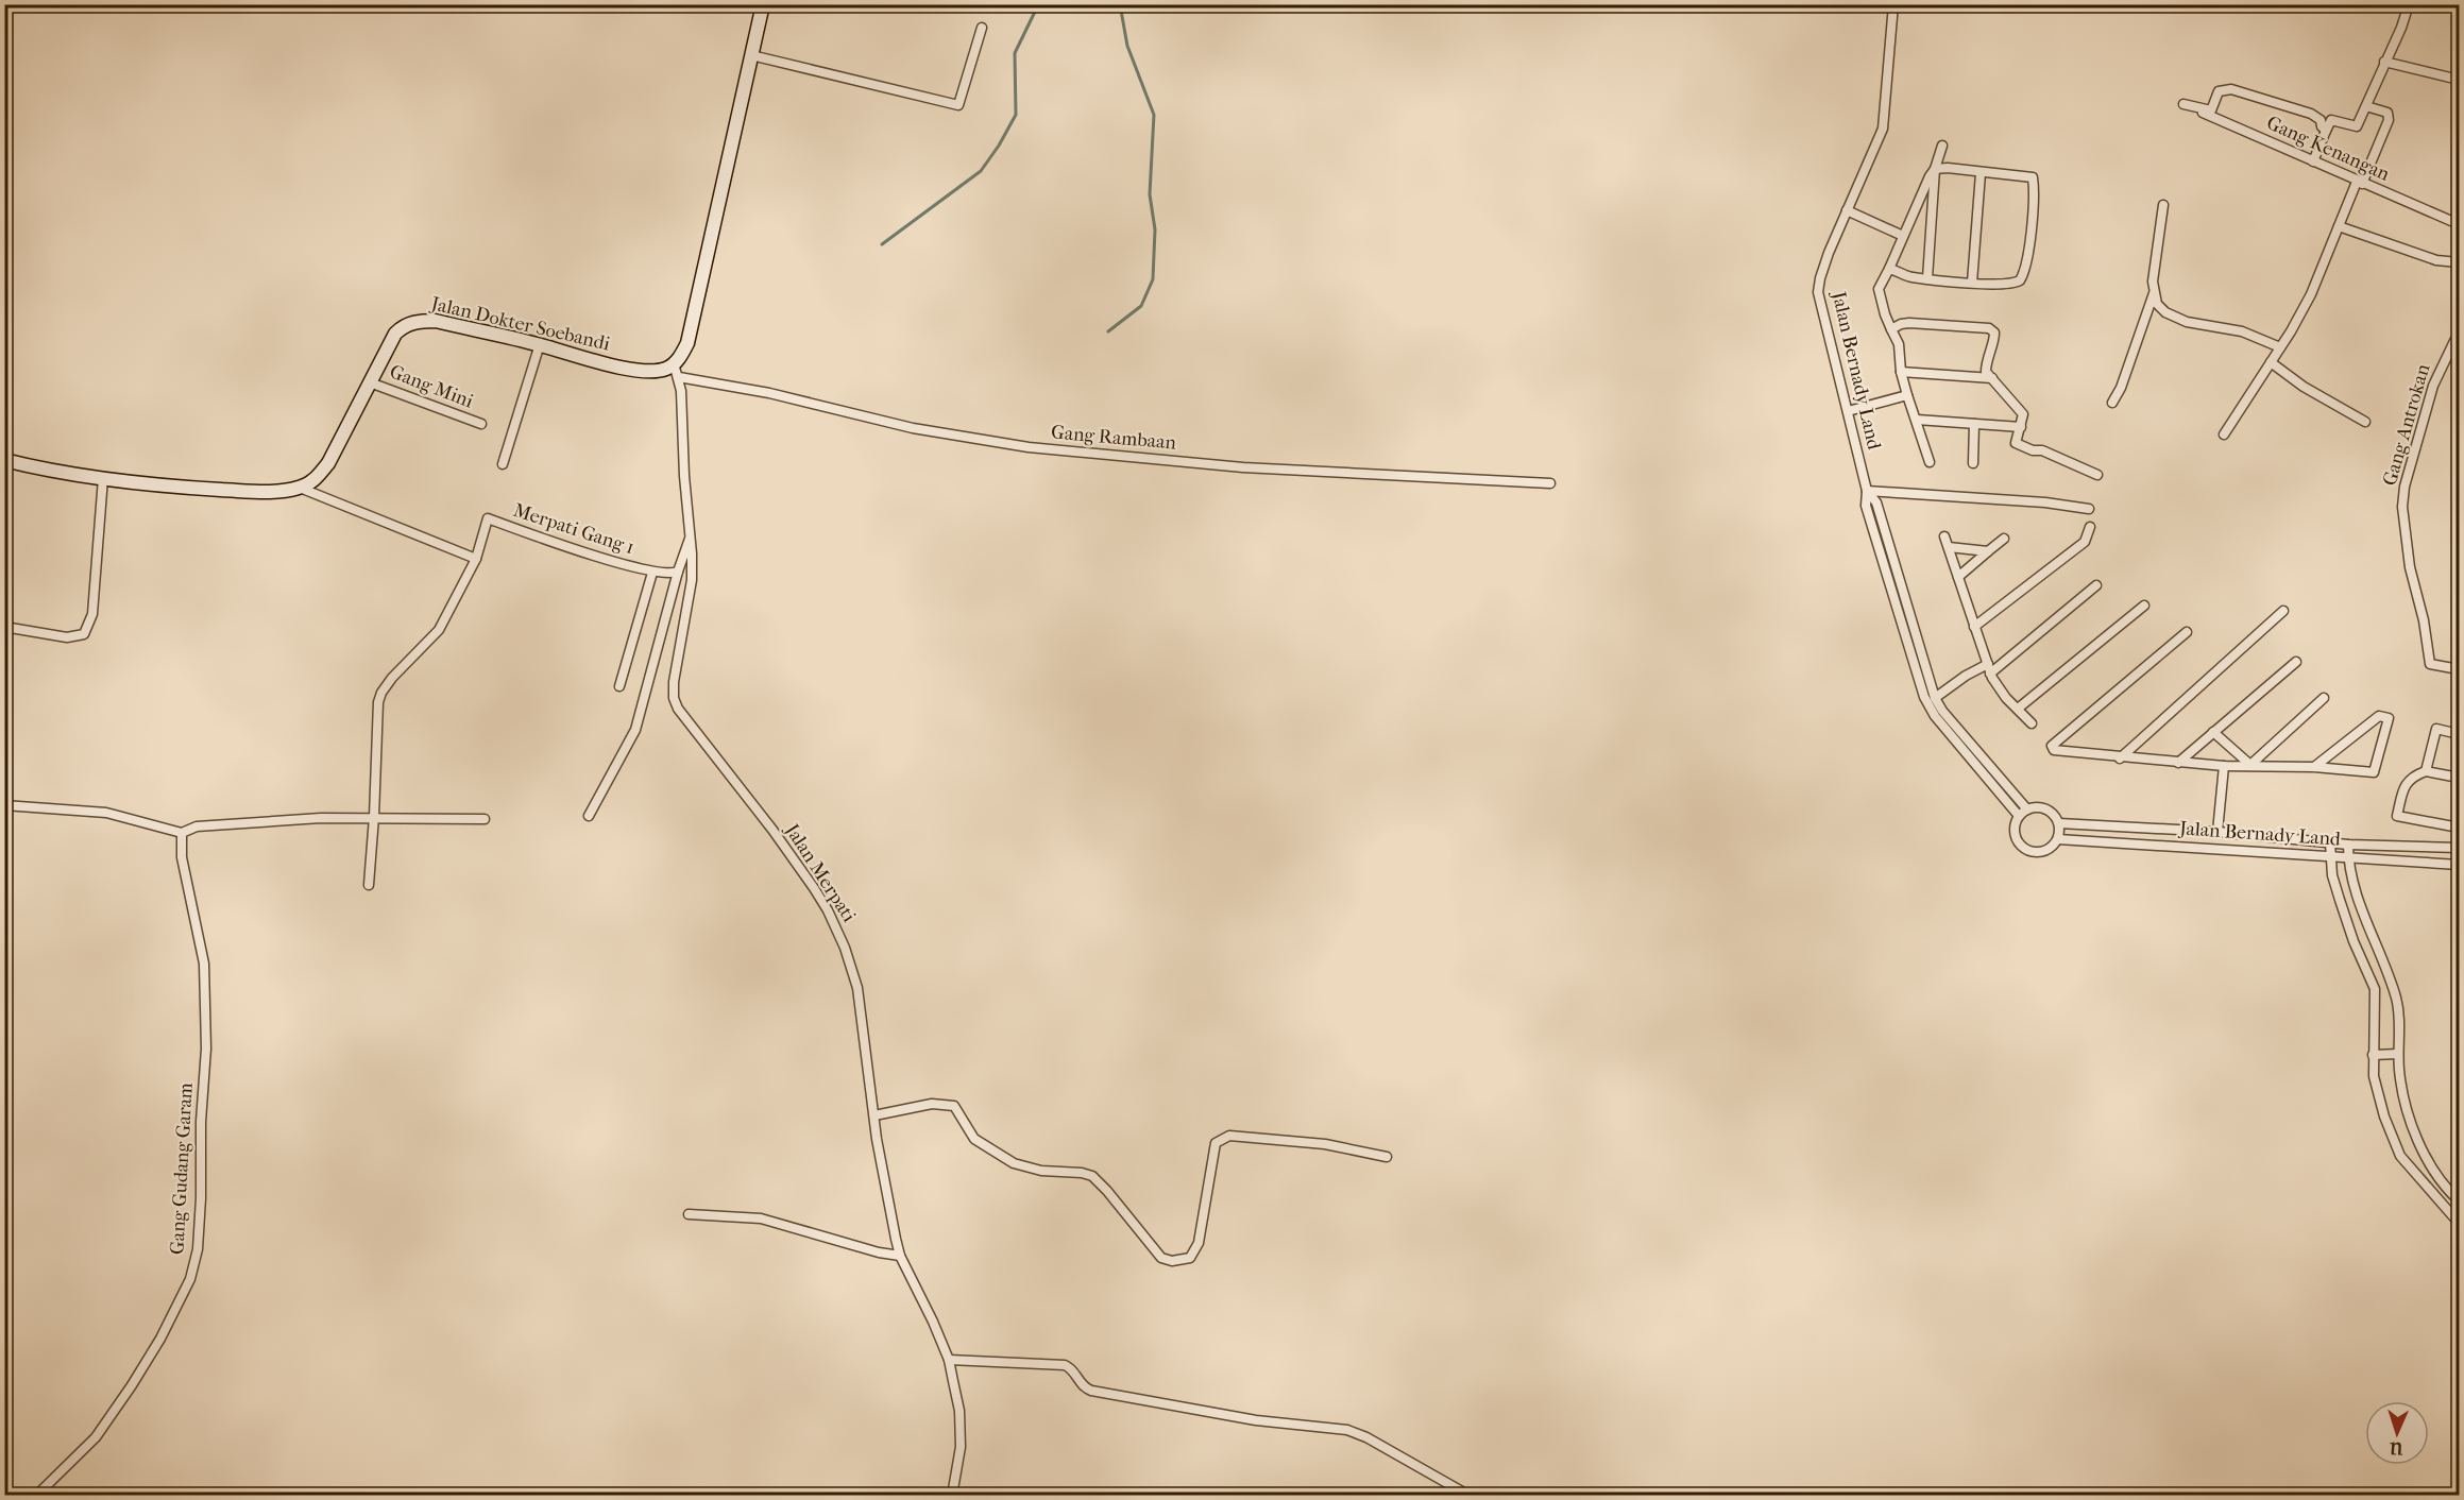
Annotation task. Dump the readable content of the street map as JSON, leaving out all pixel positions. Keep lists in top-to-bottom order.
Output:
{
  "streets": {
    "main road": ["Jalan Dokter Soebandi"],
    "street": [
      "Gang Kenangan",
      "Jalan Bernady Land",
      "Gang Mini",
      "Gang Antrokan",
      "Gang Rambaan",
      "Merpati Gang 1",
      "Jalan Merpati",
      "Gang Gudang Garam"
    ]
  },
  "crossings": [
    ["Jalan Dokter Soebandi", "Gang Mini"],
    ["Jalan Dokter Soebandi", "Jalan Merpati"],
    ["Gang Rambaan", "Jalan Merpati"]
  ],
  "north": "bottom"
}
